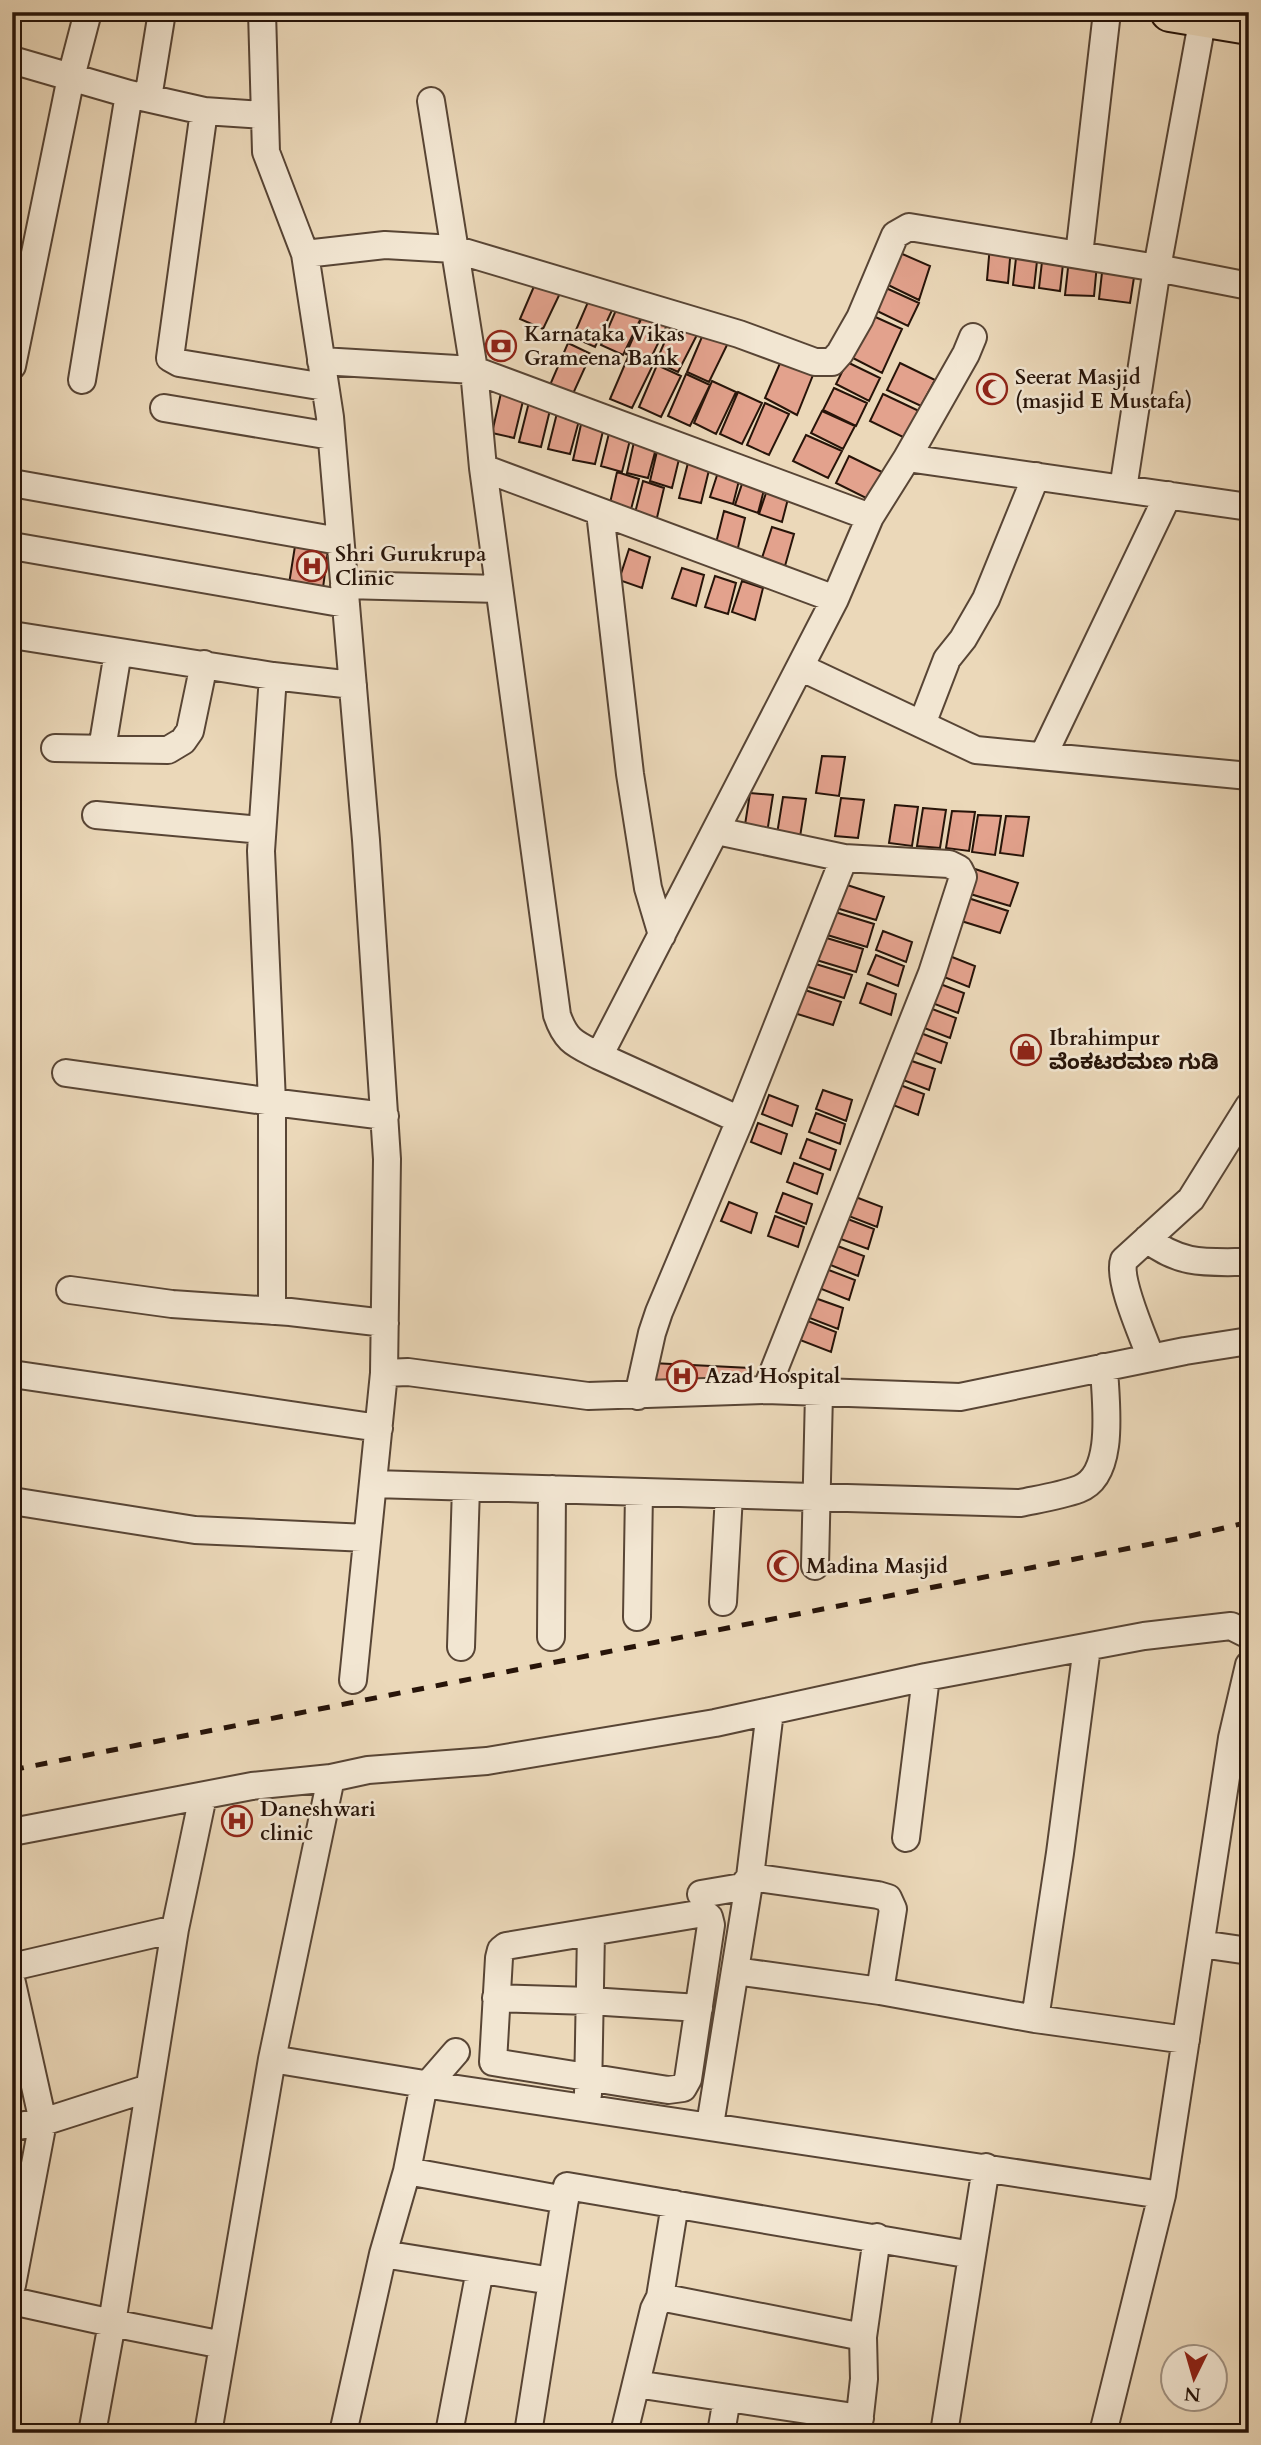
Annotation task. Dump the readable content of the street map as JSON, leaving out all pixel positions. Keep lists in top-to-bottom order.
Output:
{
  "places": {
    "bank": ["Karnataka Vikas Grameena Bank"],
    "mosque": ["Seerat Masjid (masjid E Mustafa)", "Madina Masjid"],
    "hospital": ["Shri Gurukrupa Clinic", "Azad Hospital", "Daneshwari clinic"],
    "shop": ["Ibrahimpur ವೆಂಕಟರಮಣ ಗುಡಿ"]
  },
  "north": "bottom"
}
